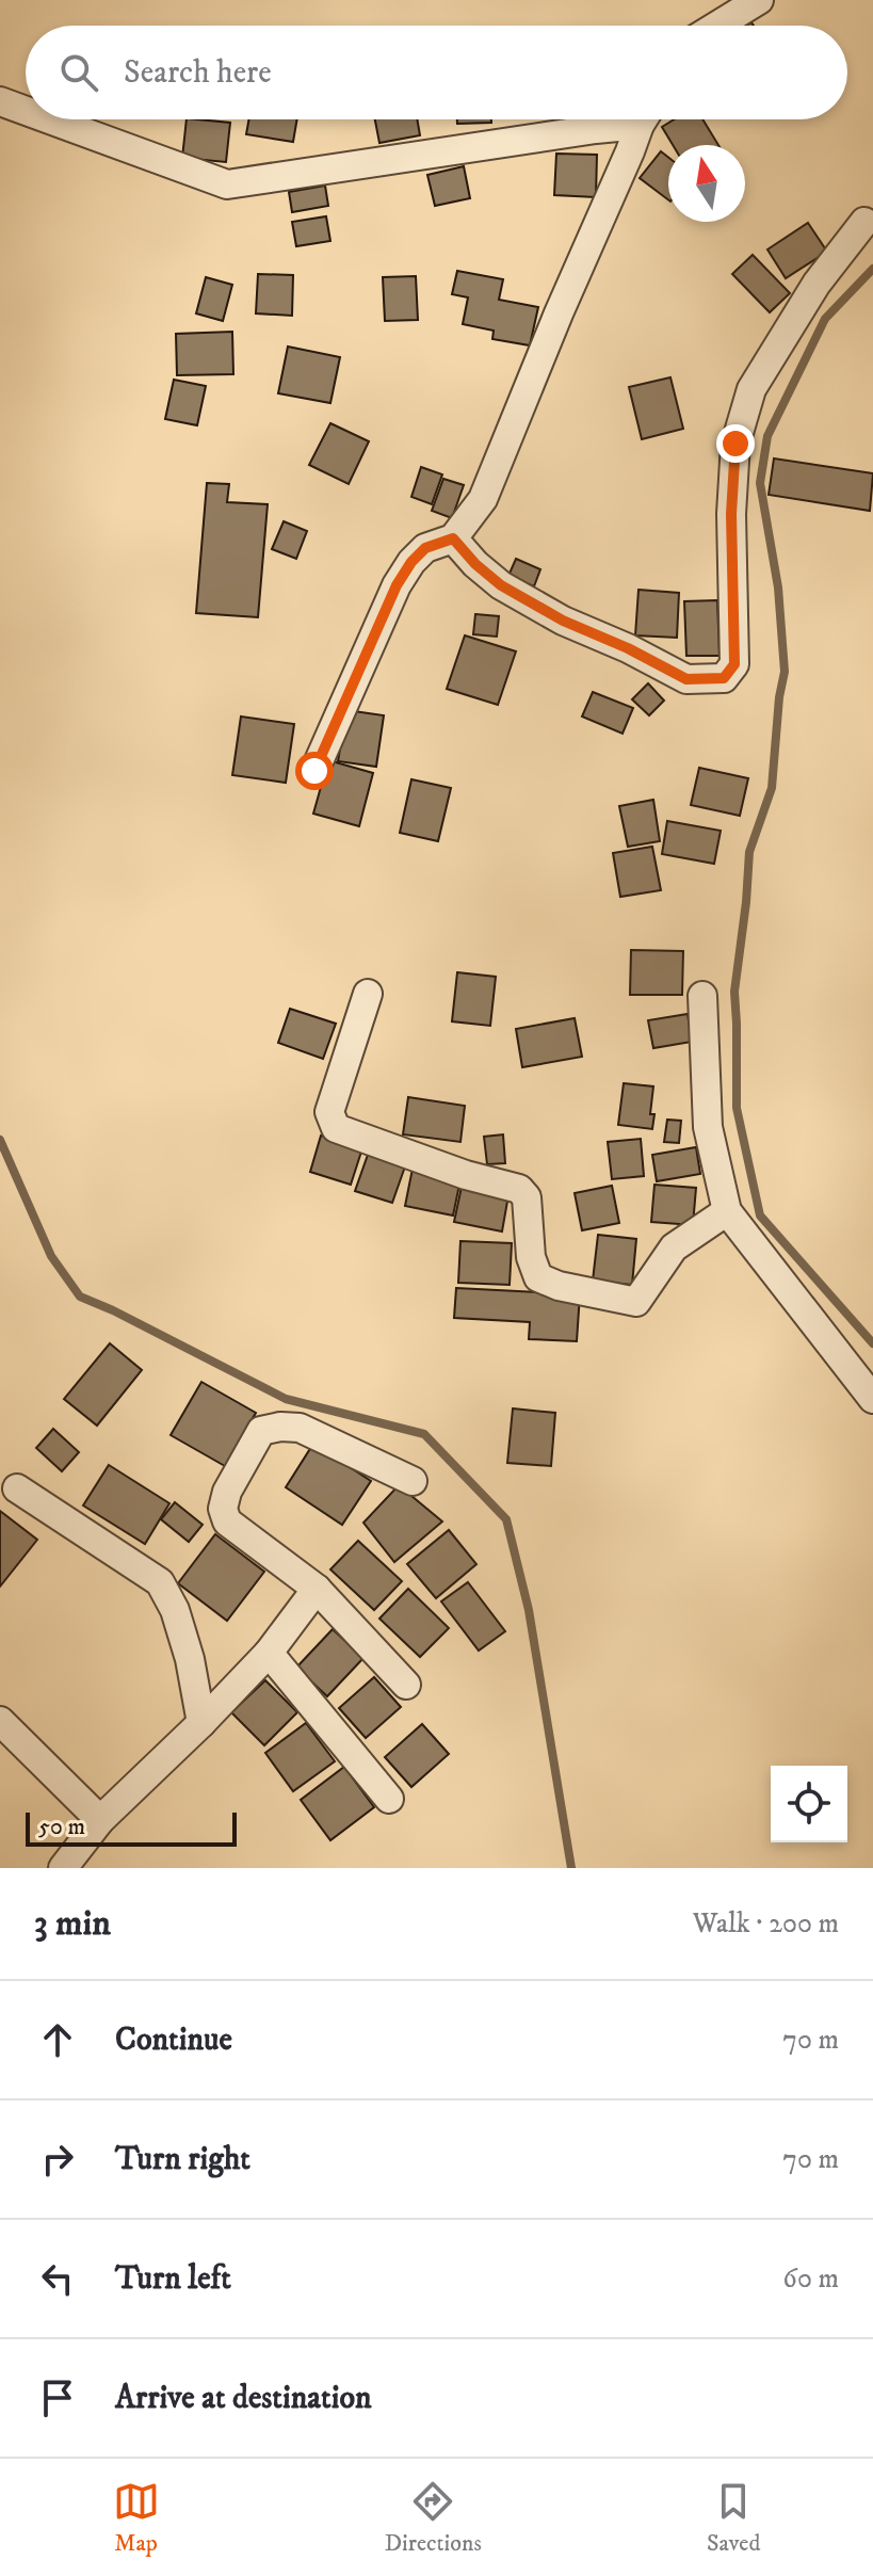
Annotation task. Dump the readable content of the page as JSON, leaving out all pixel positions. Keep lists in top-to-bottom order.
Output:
{
  "scale_bar": "50 m",
  "north": "top",
  "page": {
    "search": "Search here",
    "scale": "50 m",
    "heading": ["3 min", "Walk · 200 m"],
    "list": [
      ["Continue", "70 m"],
      ["Turn right", "70 m"],
      ["Turn left", "60 m"],
      "Arrive at destination"
    ],
    "nav": ["Map", "Directions", "Saved"]
  }
}
